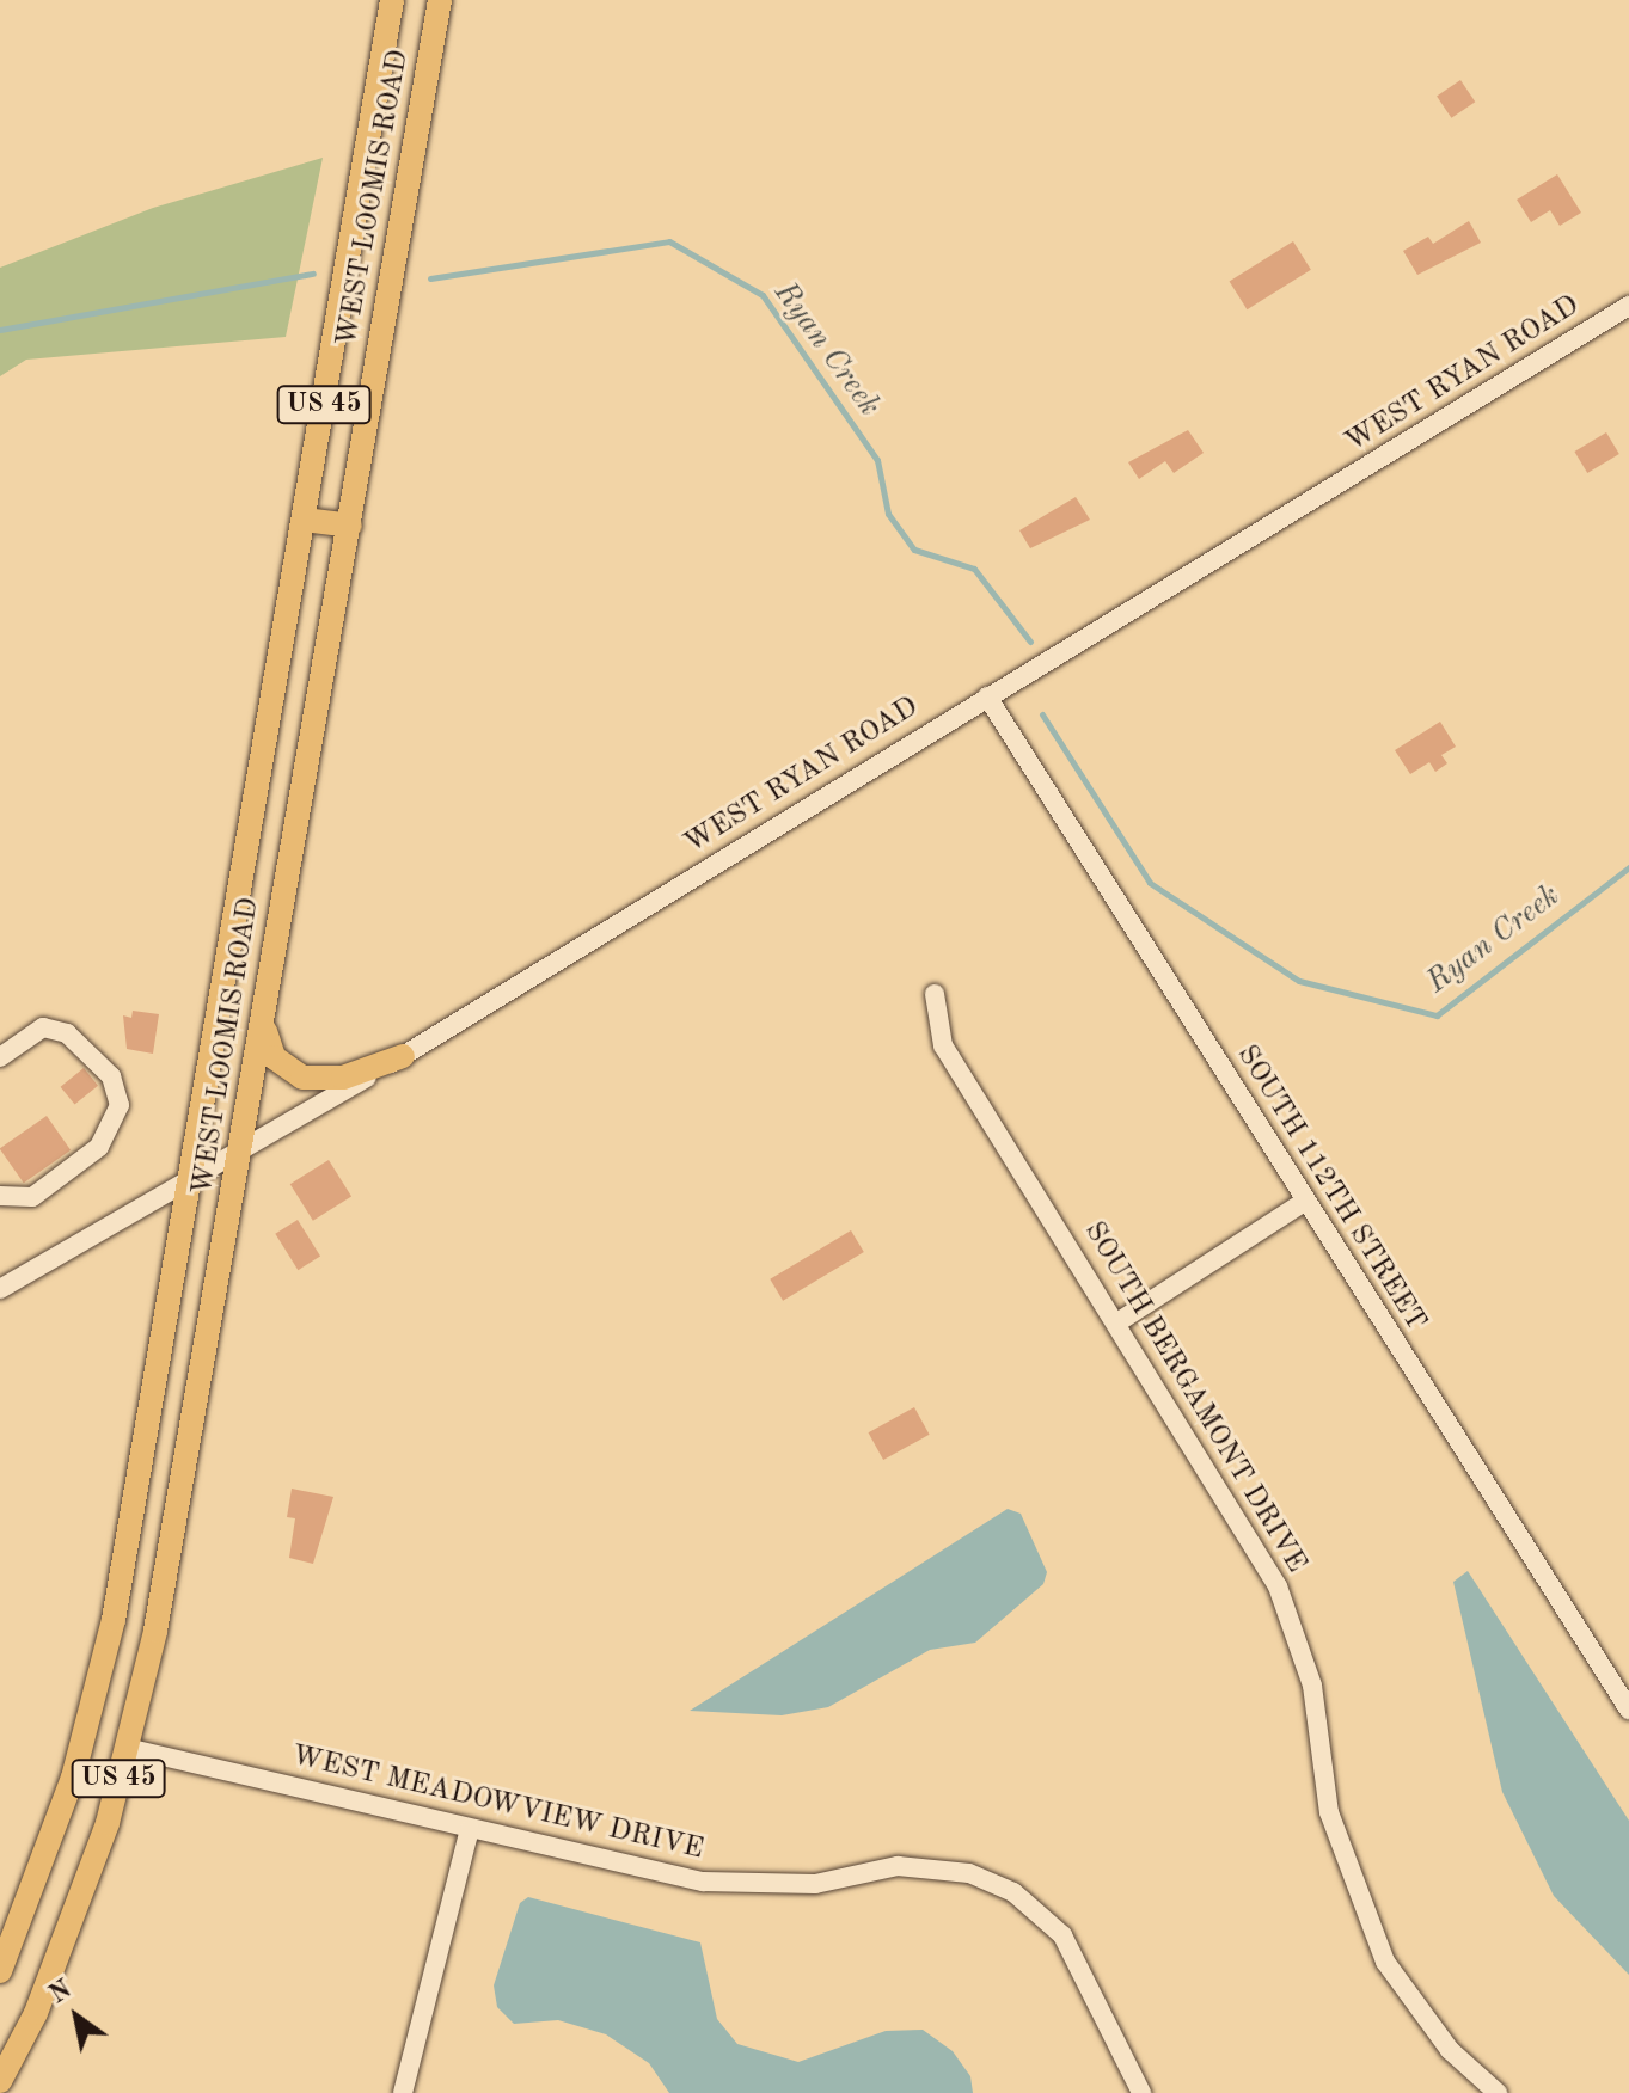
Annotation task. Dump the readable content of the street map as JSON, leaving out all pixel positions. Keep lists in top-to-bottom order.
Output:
{
  "streets": {
    "main road": ["WEST LOOMIS ROAD", "US 45"],
    "street": [
      "WEST RYAN ROAD",
      "SOUTH 112TH STREET",
      "SOUTH BERGAMONT DRIVE",
      "WEST MEADOWVIEW DRIVE"
    ]
  },
  "crossings": [
    ["WEST LOOMIS ROAD", "WEST RYAN ROAD"],
    ["WEST LOOMIS ROAD", "WEST MEADOWVIEW DRIVE"],
    ["WEST RYAN ROAD", "SOUTH 112TH STREET"]
  ],
  "water": ["Ryan Creek"],
  "north": "top left"
}
